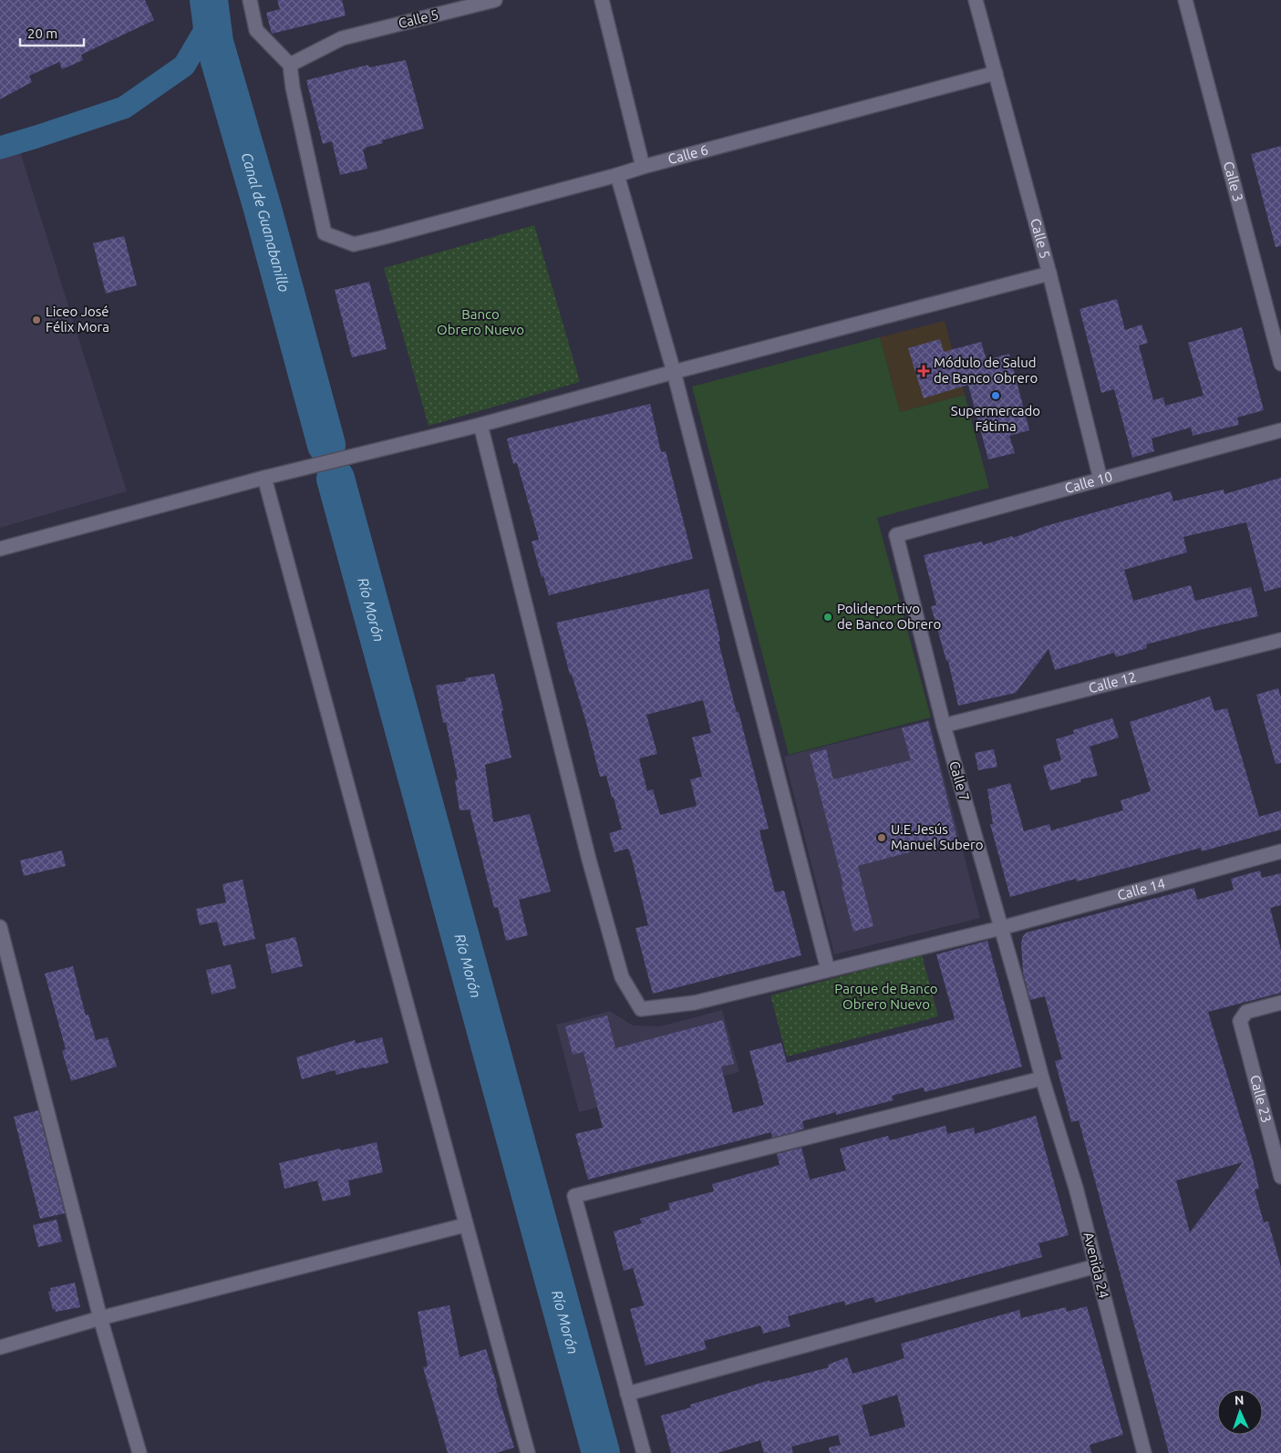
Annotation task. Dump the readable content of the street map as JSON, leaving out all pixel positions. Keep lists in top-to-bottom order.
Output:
{
  "streets": {
    "street": [
      "Calle 5",
      "Calle 6",
      "Calle 3",
      "Calle 10",
      "Calle 12",
      "Calle 7",
      "Calle 14",
      "Calle 23",
      "Avenida 24"
    ]
  },
  "crossings": [
    ["Calle 5", "Calle 6"],
    ["Calle 5", "Calle 10"],
    ["Calle 10", "Calle 7"],
    ["Calle 12", "Calle 7"],
    ["Calle 7", "Calle 14"],
    ["Calle 7", "Avenida 24"]
  ],
  "water": ["Canal de Guanabanillo", "Río Morón"],
  "parks": ["Banco Obrero Nuevo", "Parque de Banco Obrero Nuevo"],
  "places": {
    "other": [
      "Liceo José Félix Mora",
      "Supermercado Fátima",
      "Polideportivo de Banco Obrero",
      "U.E Jesús Manuel Subero"
    ],
    "health": ["Módulo de Salud de Banco Obrero"]
  },
  "scale_bar": "20 m",
  "north": "top"
}
